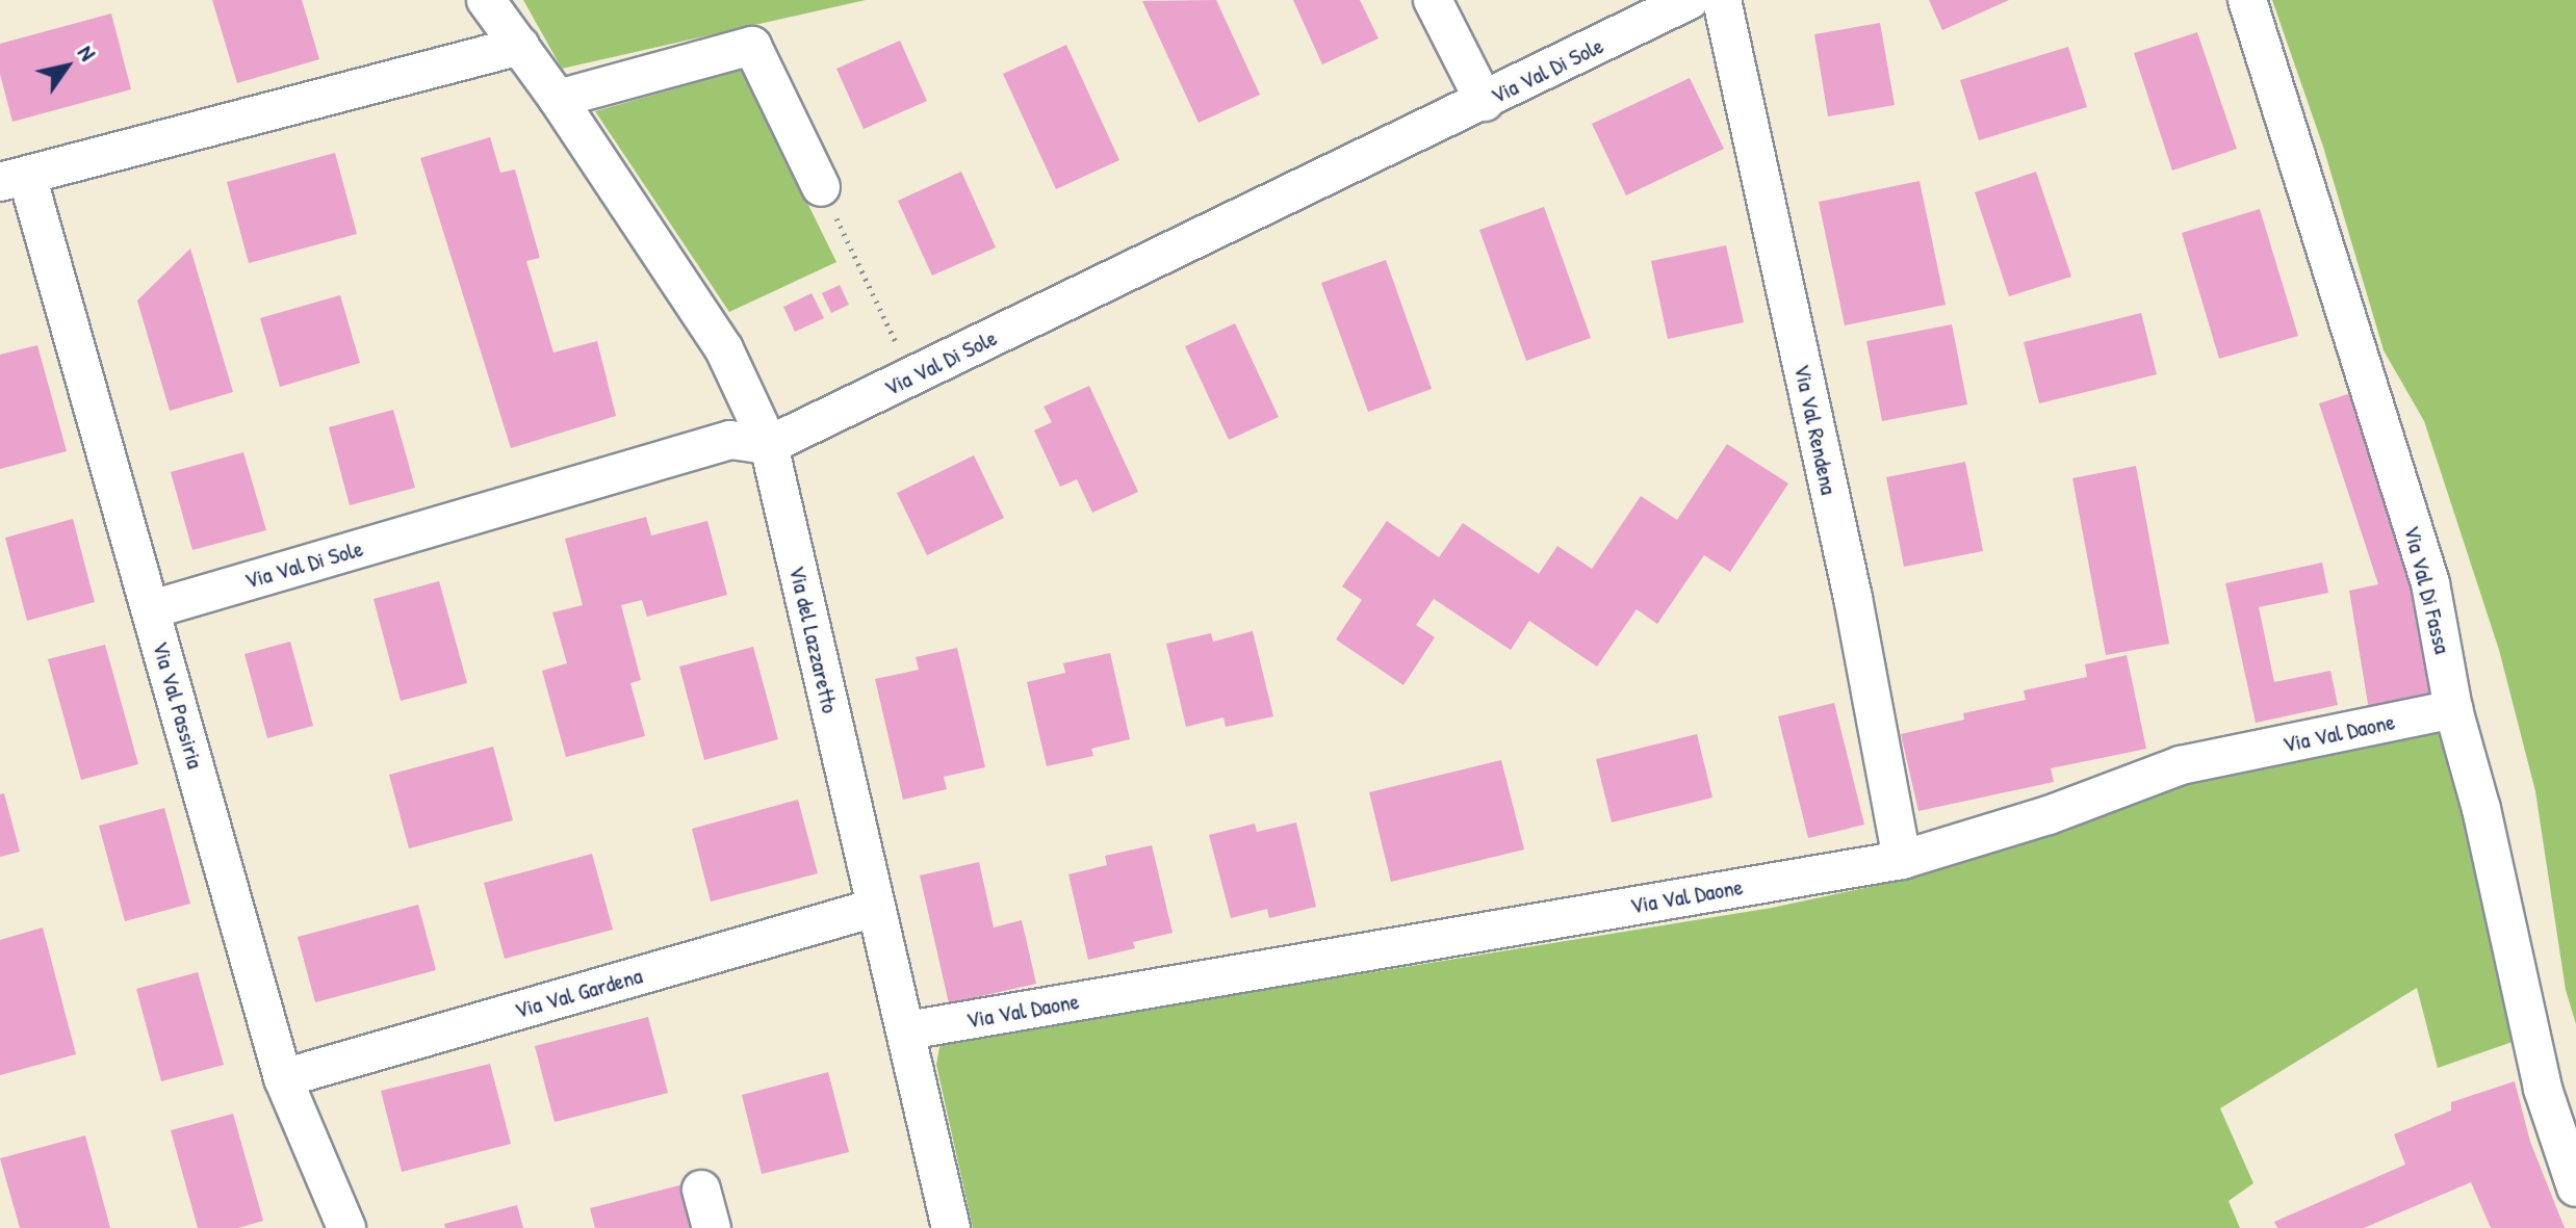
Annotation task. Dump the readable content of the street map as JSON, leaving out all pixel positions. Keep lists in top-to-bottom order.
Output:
{
  "streets": {
    "street": [
      "Via Val Di Sole",
      "Via Val Rendena",
      "Via Val Di Fassa",
      "Via del Lazzaretto",
      "Via Val Passiria",
      "Via Val Daone",
      "Via Val Gardena"
    ]
  },
  "crossings": [
    ["Via Val Di Sole", "Via del Lazzaretto"],
    ["Via Val Di Sole", "Via Val Passiria"],
    ["Via Val Rendena", "Via Val Daone"],
    ["Via Val Di Fassa", "Via Val Daone"],
    ["Via del Lazzaretto", "Via Val Daone"],
    ["Via del Lazzaretto", "Via Val Gardena"],
    ["Via Val Passiria", "Via Val Gardena"]
  ],
  "north": "top right"
}
